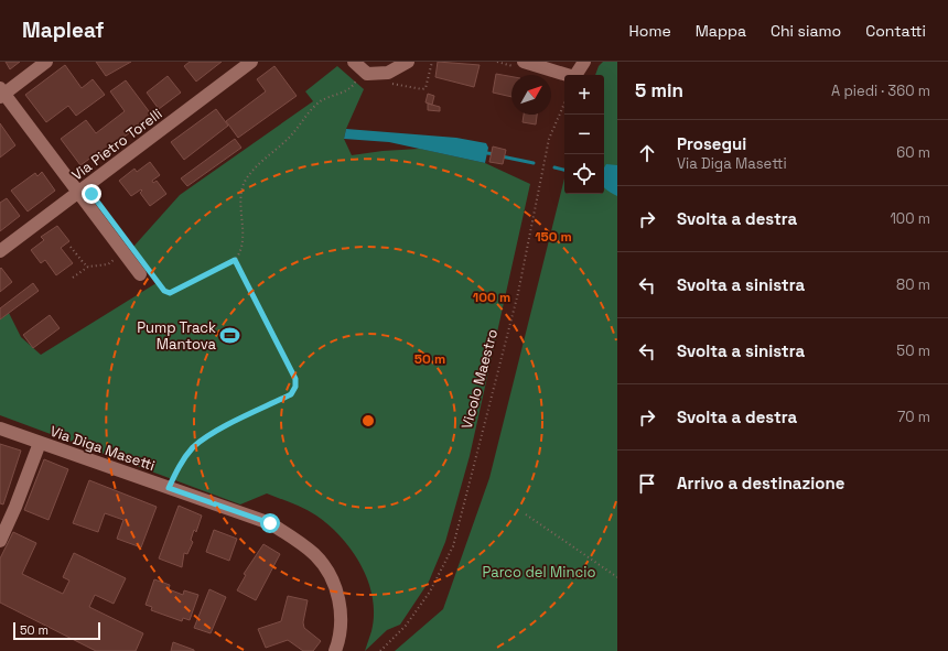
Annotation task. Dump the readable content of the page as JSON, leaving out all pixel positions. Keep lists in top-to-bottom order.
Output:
{
  "streets": {
    "street": ["Via Pietro Torelli", "Via Diga Masetti"],
    "path": ["Vicolo Maestro"]
  },
  "parks": ["Parco del Mincio"],
  "places": {
    "sports": ["Pump Track Mantova"]
  },
  "scale_bar": "50 m",
  "north": "top right",
  "page": {
    "header": "Mapleaf",
    "nav": [
      "Home",
      "Mappa",
      "Chi siamo",
      "Contatti"
    ],
    "heading": ["5 min", "A piedi · 360 m"],
    "map_buttons": ["+", "−"],
    "list": [
      ["Prosegui", "Via Diga Masetti", "60 m"],
      ["Svolta a destra", "100 m"],
      ["Svolta a sinistra", "80 m"],
      ["Svolta a sinistra", "50 m"],
      ["Svolta a destra", "70 m"],
      "Arrivo a destinazione"
    ],
    "scale": "50 m"
  },
  "rings": ["150 m", "100 m", "50 m"]
}
